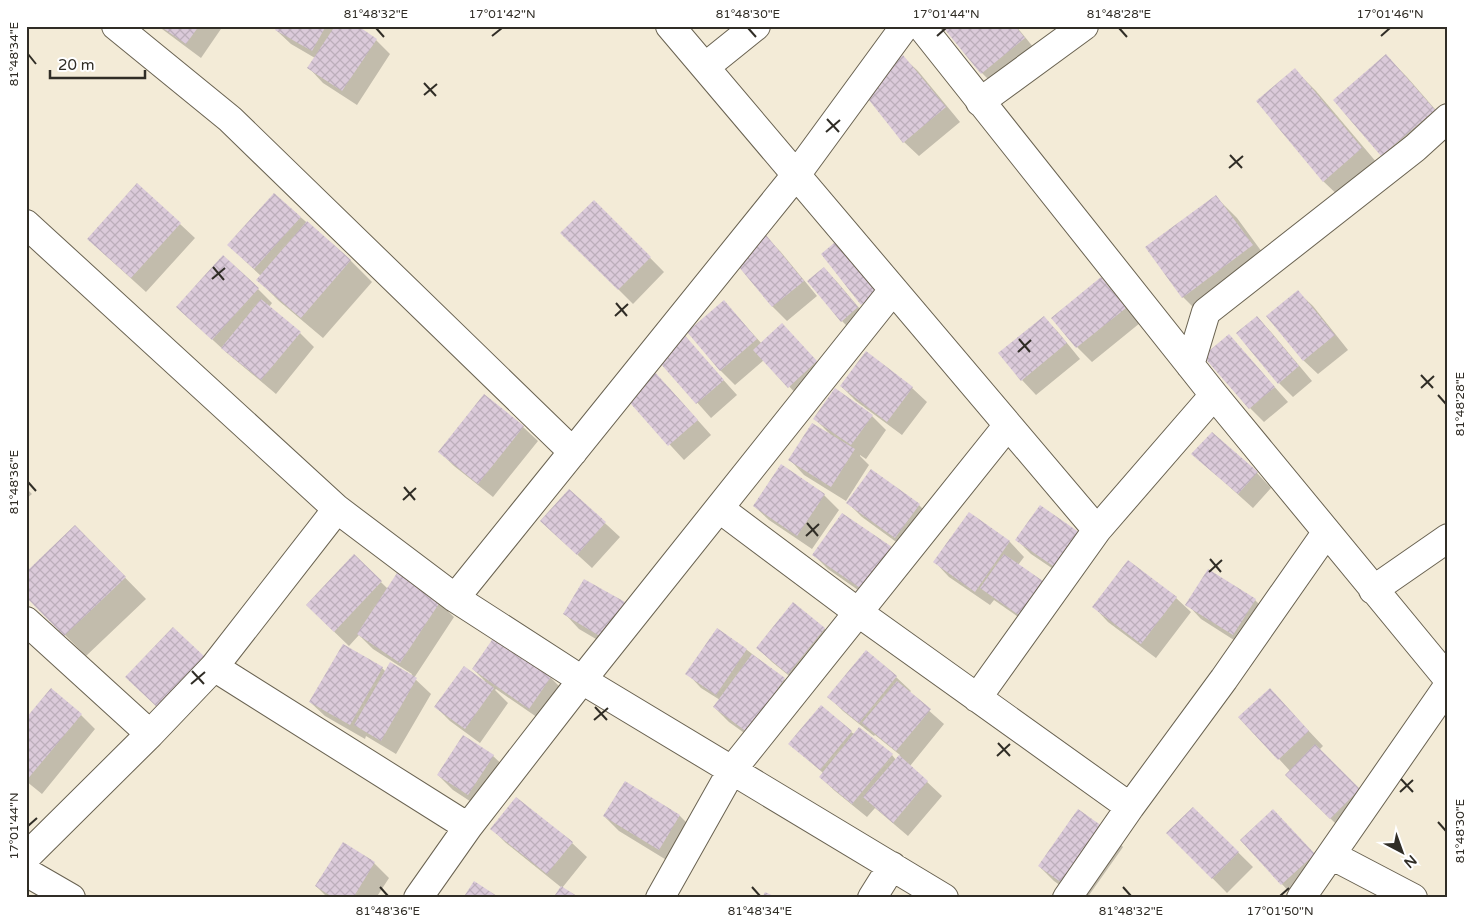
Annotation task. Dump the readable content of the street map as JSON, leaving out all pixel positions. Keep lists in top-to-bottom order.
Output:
{
  "scale_bar": "20 m",
  "north": "bottom right",
  "coordinates": [
    "81°48'32\"E",
    "17°01'42\"N",
    "81°48'30\"E",
    "17°01'44\"N",
    "81°48'28\"E",
    "17°01'46\"N",
    "81°48'34\"E",
    "81°48'36\"E",
    "17°01'50\"N"
  ]
}
